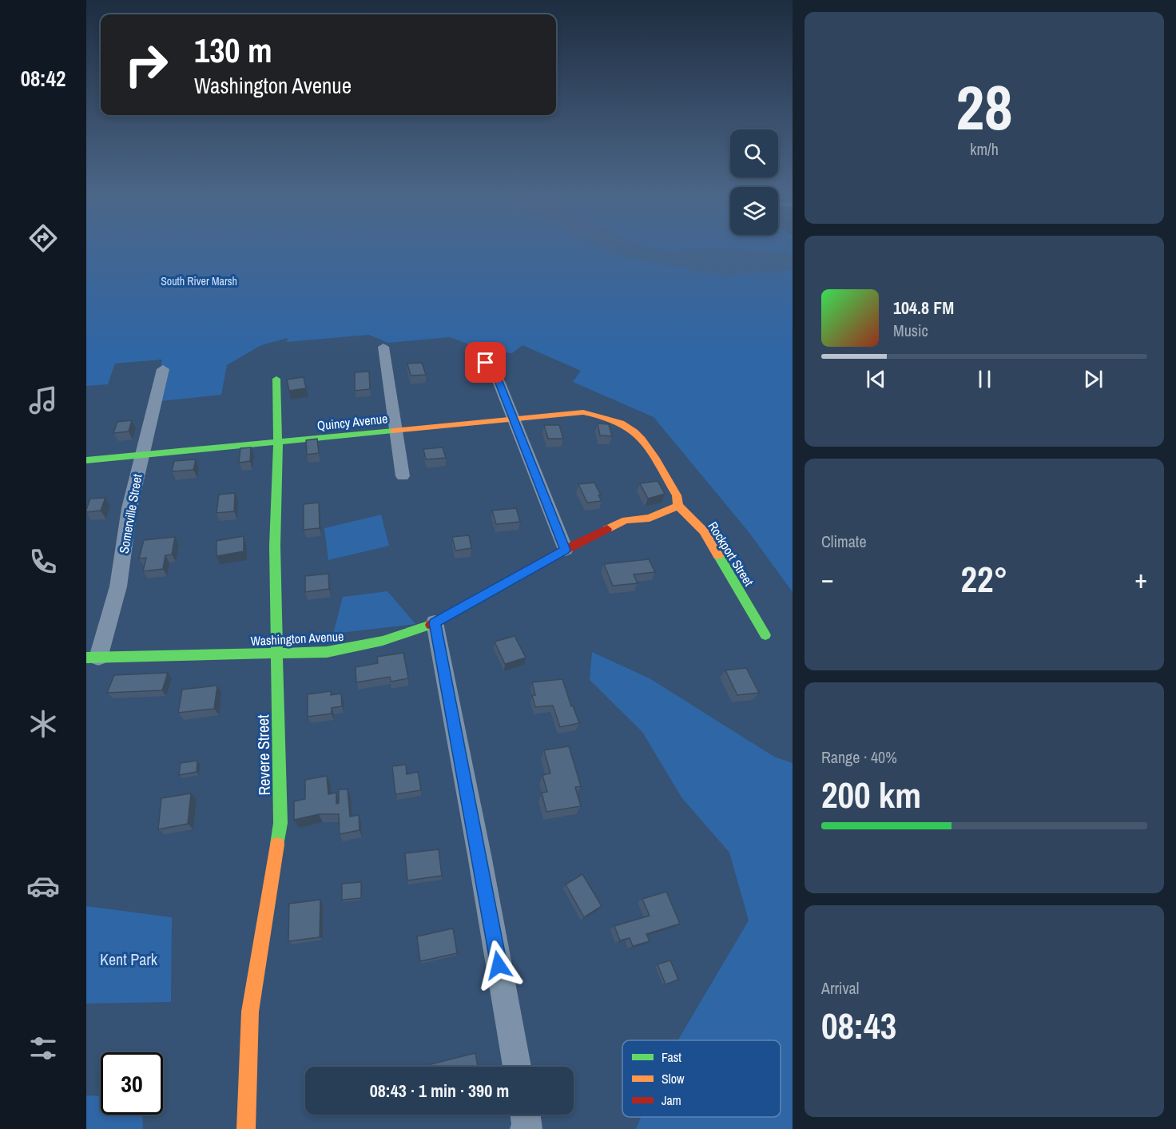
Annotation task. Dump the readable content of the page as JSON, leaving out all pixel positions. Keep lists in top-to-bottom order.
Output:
{
  "streets": {
    "street": [
      "Quincy Avenue",
      "Somerville Street",
      "Rockport Street",
      "Washington Avenue",
      "Revere Street"
    ]
  },
  "crossings": [
    ["Quincy Avenue", "Somerville Street"],
    ["Quincy Avenue", "Rockport Street"],
    ["Quincy Avenue", "Revere Street"],
    ["Somerville Street", "Washington Avenue"],
    ["Rockport Street", "Washington Avenue"],
    ["Washington Avenue", "Revere Street"]
  ],
  "parks": ["South River Marsh", "Kent Park"],
  "legend": ["Fast", "Slow", "Jam"],
  "page": {
    "tabs": "08:42",
    "tile": [
      ["28", "km/h"],
      "Climate",
      ["Range · 40%", "200 km"],
      ["Arrival", "08:43"]
    ],
    "turn": ["130 m", "Washington Avenue"],
    "song": ["104.8 FM", "Music"],
    "heat": ["−", "22°", "+"],
    "limit": "30",
    "trip": "08:43 · 1 min · 390 m"
  }
}
